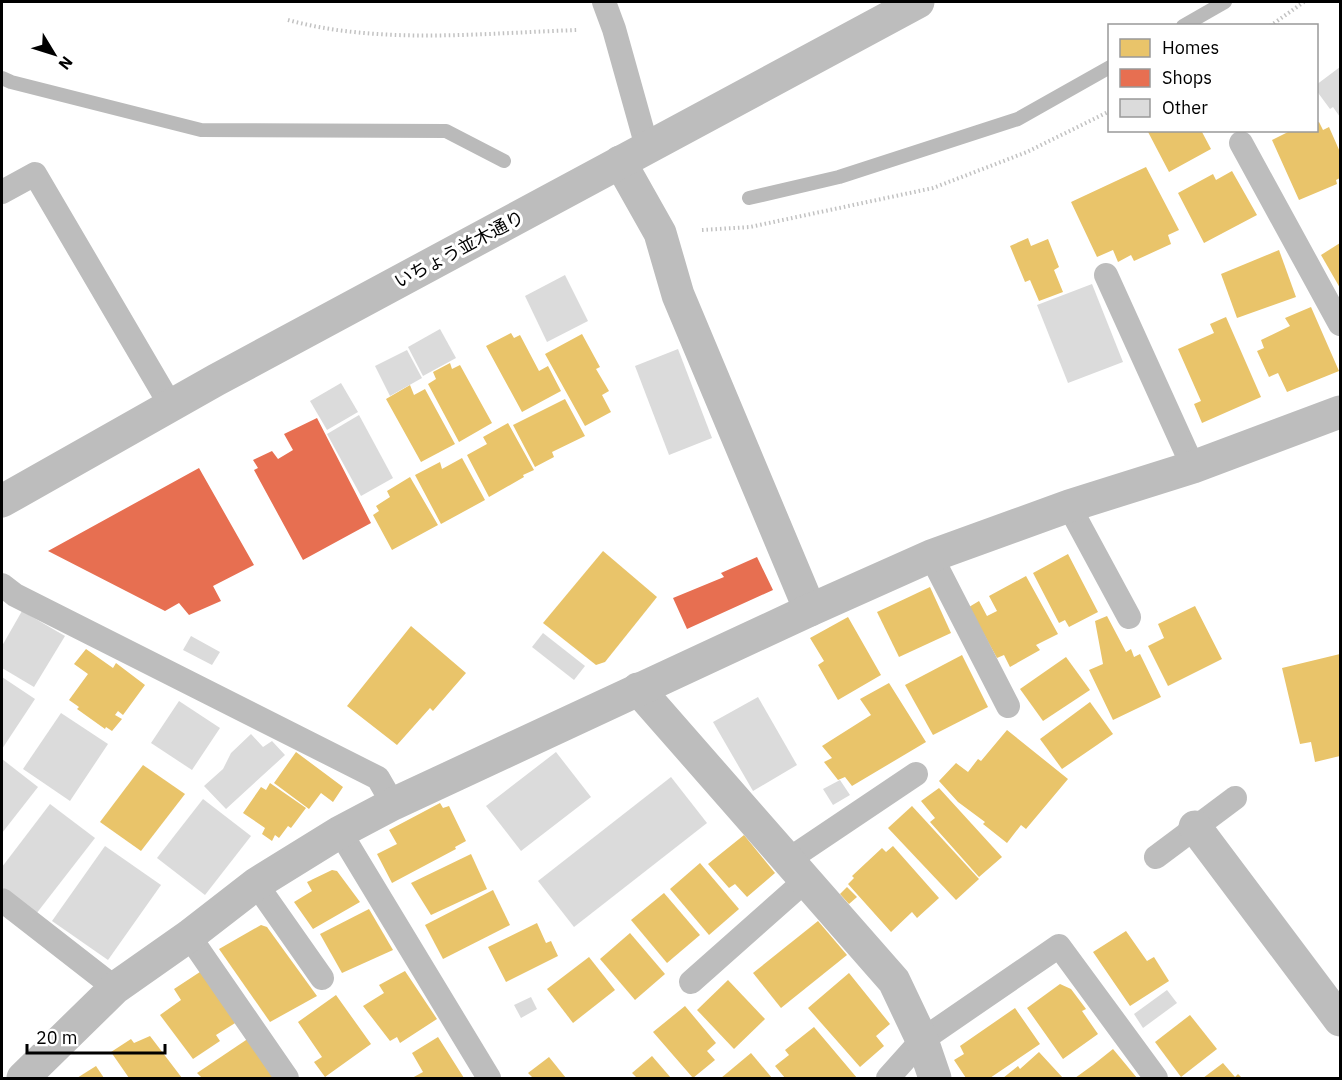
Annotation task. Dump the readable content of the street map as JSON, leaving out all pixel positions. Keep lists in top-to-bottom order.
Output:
{
  "streets": {
    "street": ["いちょう並木通り"]
  },
  "legend": ["Homes", "Shops", "Other"],
  "scale_bar": "20 m",
  "north": "bottom right"
}
